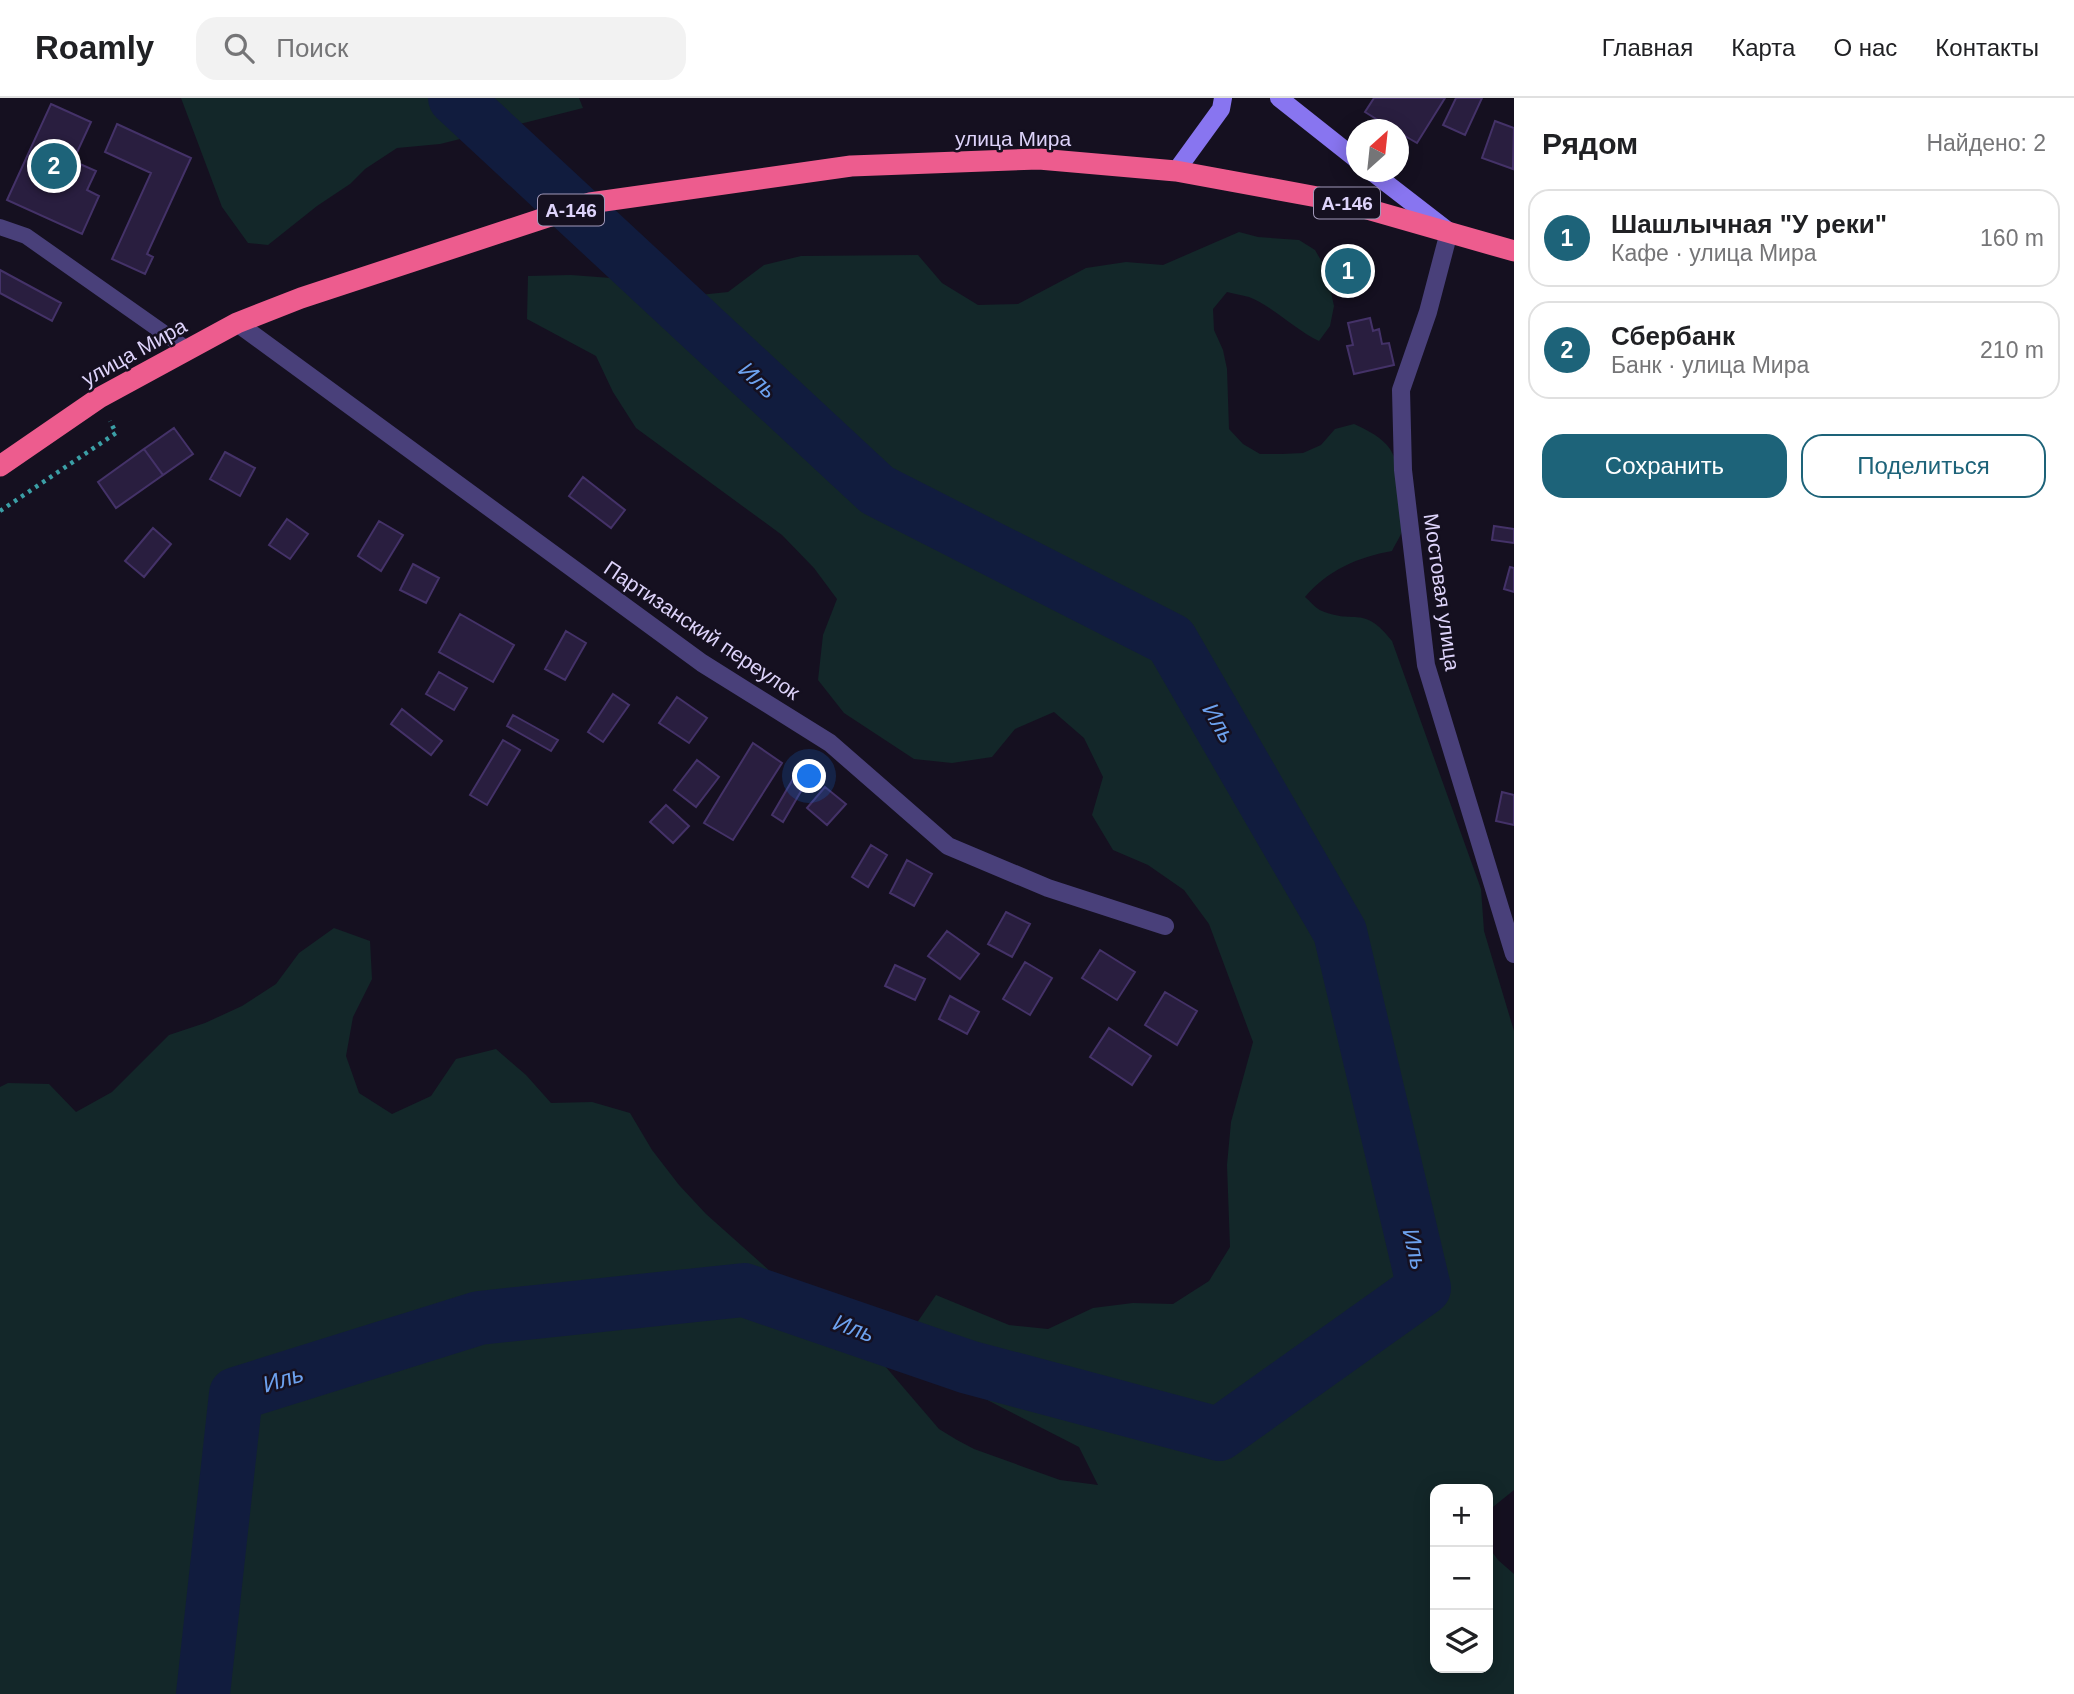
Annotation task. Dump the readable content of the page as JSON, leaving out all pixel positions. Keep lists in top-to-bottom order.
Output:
{
  "streets": {
    "highway": ["улица Мира", "А-146"],
    "street": ["Мостовая улица", "Партизанский переулок"]
  },
  "crossings": [
    ["улица Мира", "Мостовая улица"],
    ["улица Мира", "Партизанский переулок"]
  ],
  "water": ["Иль"],
  "north": "top right",
  "page": {
    "header": "Roamly",
    "search": "Поиск",
    "nav": [
      "Главная",
      "Карта",
      "О нас",
      "Контакты"
    ],
    "heading": ["Рядом", "Найдено: 2"],
    "pins": ["2", "1"],
    "list": [
      {
        "mark": "1",
        "name": "Шашлычная \"У реки\"",
        "note": "Кафе · улица Мира",
        "value": "160 m"
      },
      {
        "mark": "2",
        "name": "Сбербанк",
        "note": "Банк · улица Мира",
        "value": "210 m"
      }
    ],
    "buttons": ["Сохранить", "Поделиться"],
    "map_buttons": ["+", "−"]
  }
}
